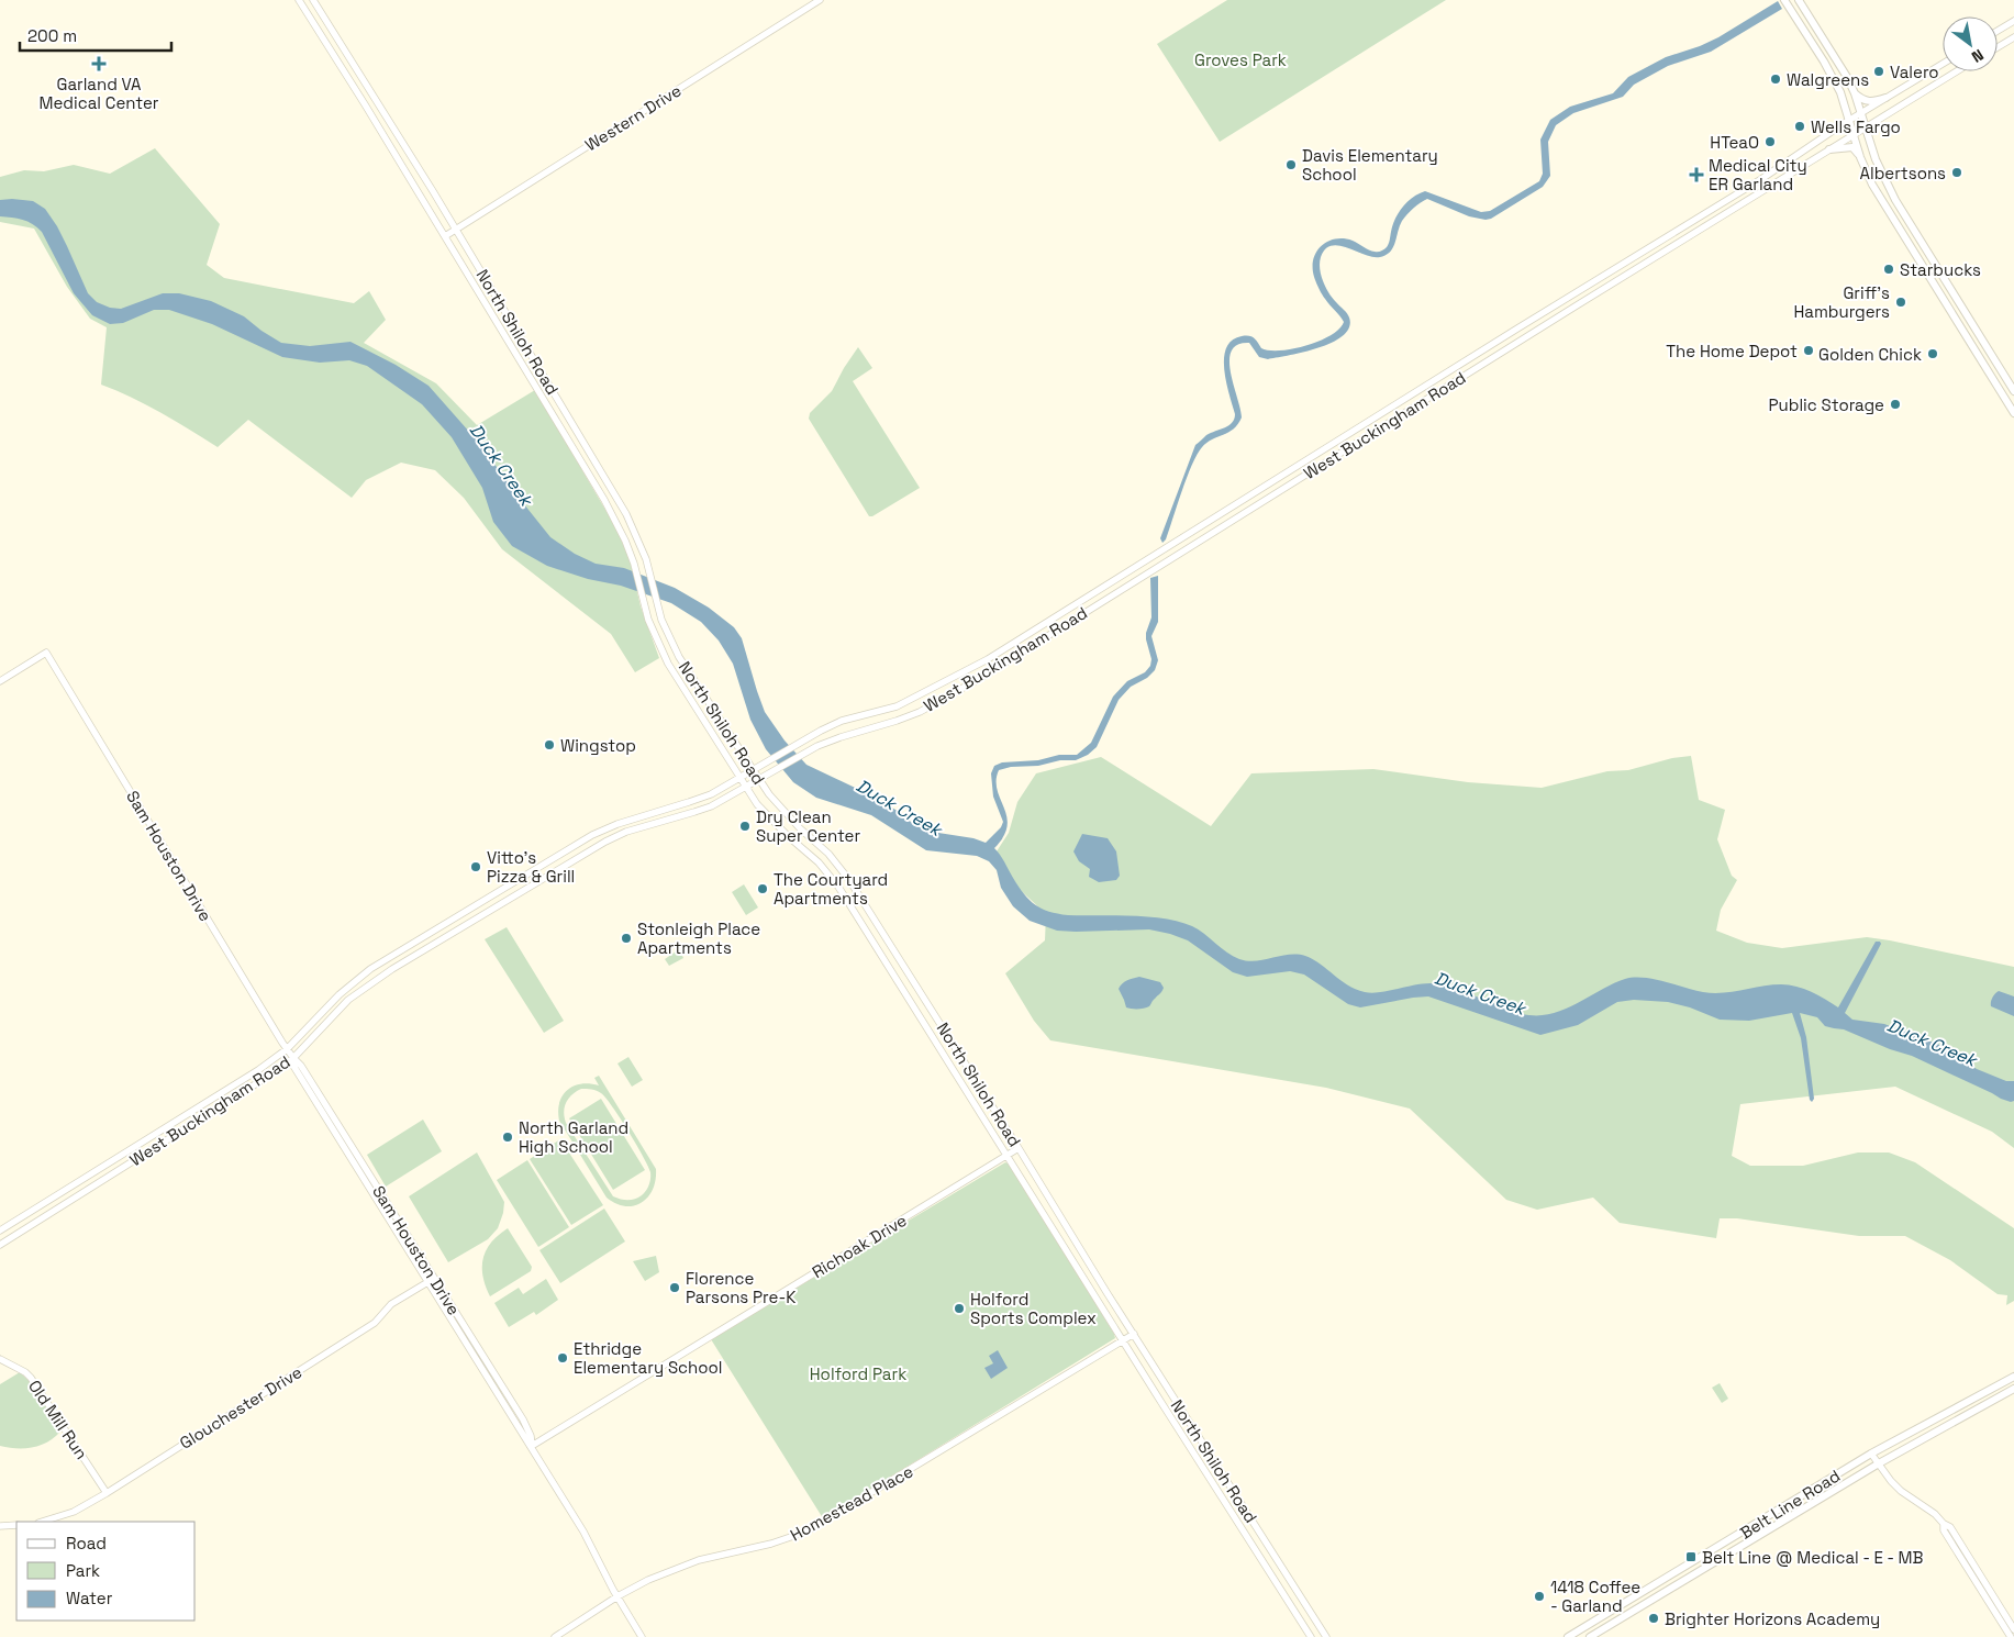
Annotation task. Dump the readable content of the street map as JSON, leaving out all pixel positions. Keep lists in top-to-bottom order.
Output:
{
  "streets": {
    "main road": [
      "Western Drive",
      "North Shiloh Road",
      "West Buckingham Road",
      "Sam Houston Drive",
      "Richoak Drive",
      "Glouchester Drive",
      "Old Mill Run",
      "Homestead Place",
      "Belt Line Road"
    ]
  },
  "crossings": [
    ["Western Drive", "North Shiloh Road"],
    ["North Shiloh Road", "West Buckingham Road"],
    ["North Shiloh Road", "Richoak Drive"],
    ["North Shiloh Road", "Homestead Place"],
    ["West Buckingham Road", "Sam Houston Drive"],
    ["Sam Houston Drive", "Richoak Drive"],
    ["Sam Houston Drive", "Glouchester Drive"],
    ["Sam Houston Drive", "Homestead Place"],
    ["Glouchester Drive", "Old Mill Run"]
  ],
  "water": ["Duck Creek"],
  "parks": ["Groves Park", "Holford Park"],
  "places": {
    "health": ["Garland VA Medical Center", "Medical City ER Garland"],
    "other": [
      "Valero",
      "Walgreens",
      "Wells Fargo",
      "HTeaO",
      "Davis Elementary School",
      "Albertsons",
      "Starbucks",
      "Griff's Hamburgers",
      "The Home Depot",
      "Golden Chick",
      "Public Storage",
      "Wingstop",
      "Dry Clean Super Center",
      "Vitto's Pizza & Grill",
      "The Courtyard Apartments",
      "Stonleigh Place Apartments",
      "North Garland High School",
      "Florence Parsons Pre-K",
      "Holford Sports Complex",
      "Ethridge Elementary School",
      "1418 Coffee - Garland",
      "Brighter Horizons Academy"
    ],
    "transit": ["Belt Line @ Medical - E - MB"]
  },
  "legend": ["Road", "Park", "Water"],
  "scale_bar": "200 m",
  "north": "bottom right"
}
